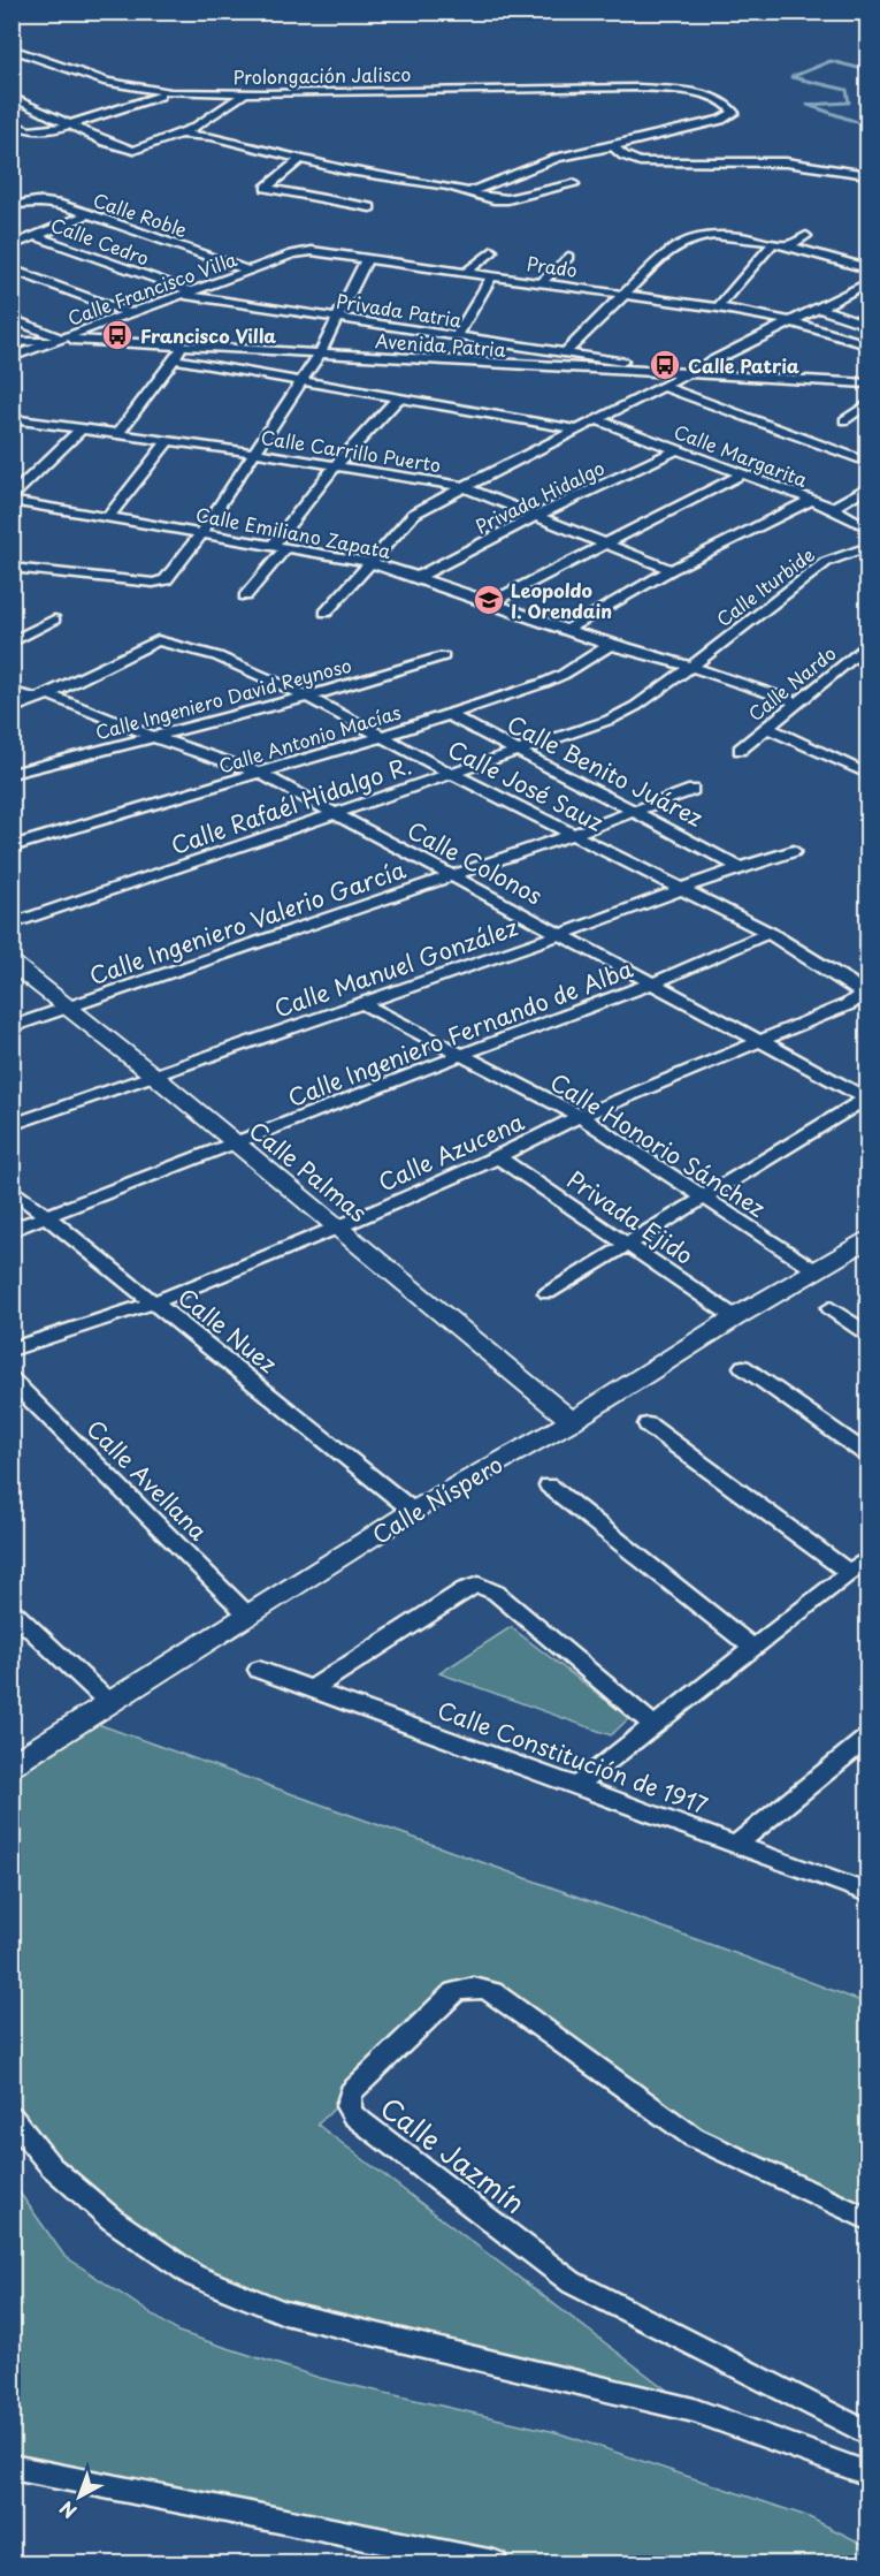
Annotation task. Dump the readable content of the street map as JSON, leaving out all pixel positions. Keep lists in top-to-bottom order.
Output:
{
  "streets": {
    "street": [
      "Prolongación Jalisco",
      "Calle Roble",
      "Calle Cedro",
      "Prado",
      "Calle Francisco Villa",
      "Privada Patria",
      "Avenida Patria",
      "Calle Carrillo Puerto",
      "Calle Margarita",
      "Privada Hidalgo",
      "Calle Emiliano Zapata",
      "Calle Iturbide",
      "Calle Nardo",
      "Calle Ingeniero David Reynoso",
      "Calle Antonio Macías",
      "Calle Benito Juárez",
      "Calle José Sauz",
      "Calle Rafaél Hidalgo R.",
      "Calle Colonos",
      "Calle Ingeniero Valerio García",
      "Calle Manuel González",
      "Calle Ingeniero Fernando de Alba",
      "Calle Honorio Sánchez",
      "Calle Azucena",
      "Calle Palmas",
      "Privada Ejido",
      "Calle Nuez",
      "Calle Avellana",
      "Calle Níspero",
      "Calle Constitución de 1917",
      "Calle Jazmín"
    ]
  },
  "crossings": [
    ["Calle Roble", "Calle Francisco Villa"],
    ["Calle Cedro", "Calle Francisco Villa"],
    ["Calle Cedro", "Privada Patria"],
    ["Prado", "Calle Francisco Villa"],
    ["Calle Francisco Villa", "Privada Patria"],
    ["Calle Francisco Villa", "Avenida Patria"],
    ["Privada Patria", "Avenida Patria"],
    ["Calle Carrillo Puerto", "Privada Hidalgo"],
    ["Calle Margarita", "Privada Hidalgo"],
    ["Privada Hidalgo", "Calle Emiliano Zapata"],
    ["Calle Emiliano Zapata", "Calle Iturbide"],
    ["Calle Emiliano Zapata", "Calle Nardo"],
    ["Calle Emiliano Zapata", "Calle Antonio Macías"],
    ["Calle Emiliano Zapata", "Calle Rafaél Hidalgo R."],
    ["Calle Iturbide", "Calle Rafaél Hidalgo R."],
    ["Calle Ingeniero David Reynoso", "Calle José Sauz"],
    ["Calle Ingeniero David Reynoso", "Calle Colonos"],
    ["Calle Antonio Macías", "Calle Benito Juárez"],
    ["Calle Antonio Macías", "Calle José Sauz"],
    ["Calle Antonio Macías", "Calle Colonos"],
    ["Calle Benito Juárez", "Calle Rafaél Hidalgo R."],
    ["Calle Benito Juárez", "Calle Ingeniero Valerio García"],
    ["Calle Benito Juárez", "Calle Manuel González"],
    ["Calle José Sauz", "Calle Rafaél Hidalgo R."],
    ["Calle José Sauz", "Calle Colonos"],
    ["Calle José Sauz", "Calle Ingeniero Valerio García"],
    ["Calle José Sauz", "Calle Manuel González"],
    ["Calle José Sauz", "Calle Ingeniero Fernando de Alba"],
    ["Calle José Sauz", "Calle Azucena"],
    ["Calle Rafaél Hidalgo R.", "Calle Colonos"],
    ["Calle Colonos", "Calle Ingeniero Valerio García"],
    ["Calle Colonos", "Calle Manuel González"],
    ["Calle Colonos", "Calle Ingeniero Fernando de Alba"],
    ["Calle Colonos", "Calle Azucena"],
    ["Calle Ingeniero Valerio García", "Calle Palmas"],
    ["Calle Manuel González", "Calle Honorio Sánchez"],
    ["Calle Manuel González", "Calle Palmas"],
    ["Calle Ingeniero Fernando de Alba", "Calle Honorio Sánchez"],
    ["Calle Ingeniero Fernando de Alba", "Calle Palmas"],
    ["Calle Ingeniero Fernando de Alba", "Calle Nuez"],
    ["Calle Honorio Sánchez", "Calle Azucena"],
    ["Calle Honorio Sánchez", "Calle Níspero"],
    ["Calle Azucena", "Calle Palmas"],
    ["Calle Azucena", "Privada Ejido"],
    ["Calle Azucena", "Calle Nuez"],
    ["Calle Palmas", "Calle Níspero"],
    ["Privada Ejido", "Calle Níspero"],
    ["Calle Nuez", "Calle Níspero"],
    ["Calle Avellana", "Calle Níspero"]
  ],
  "places": {
    "bus stop": ["Francisco Villa", "Calle Patria"],
    "school or university": ["Leopoldo I. Orendain"]
  },
  "north": "bottom left"
}
